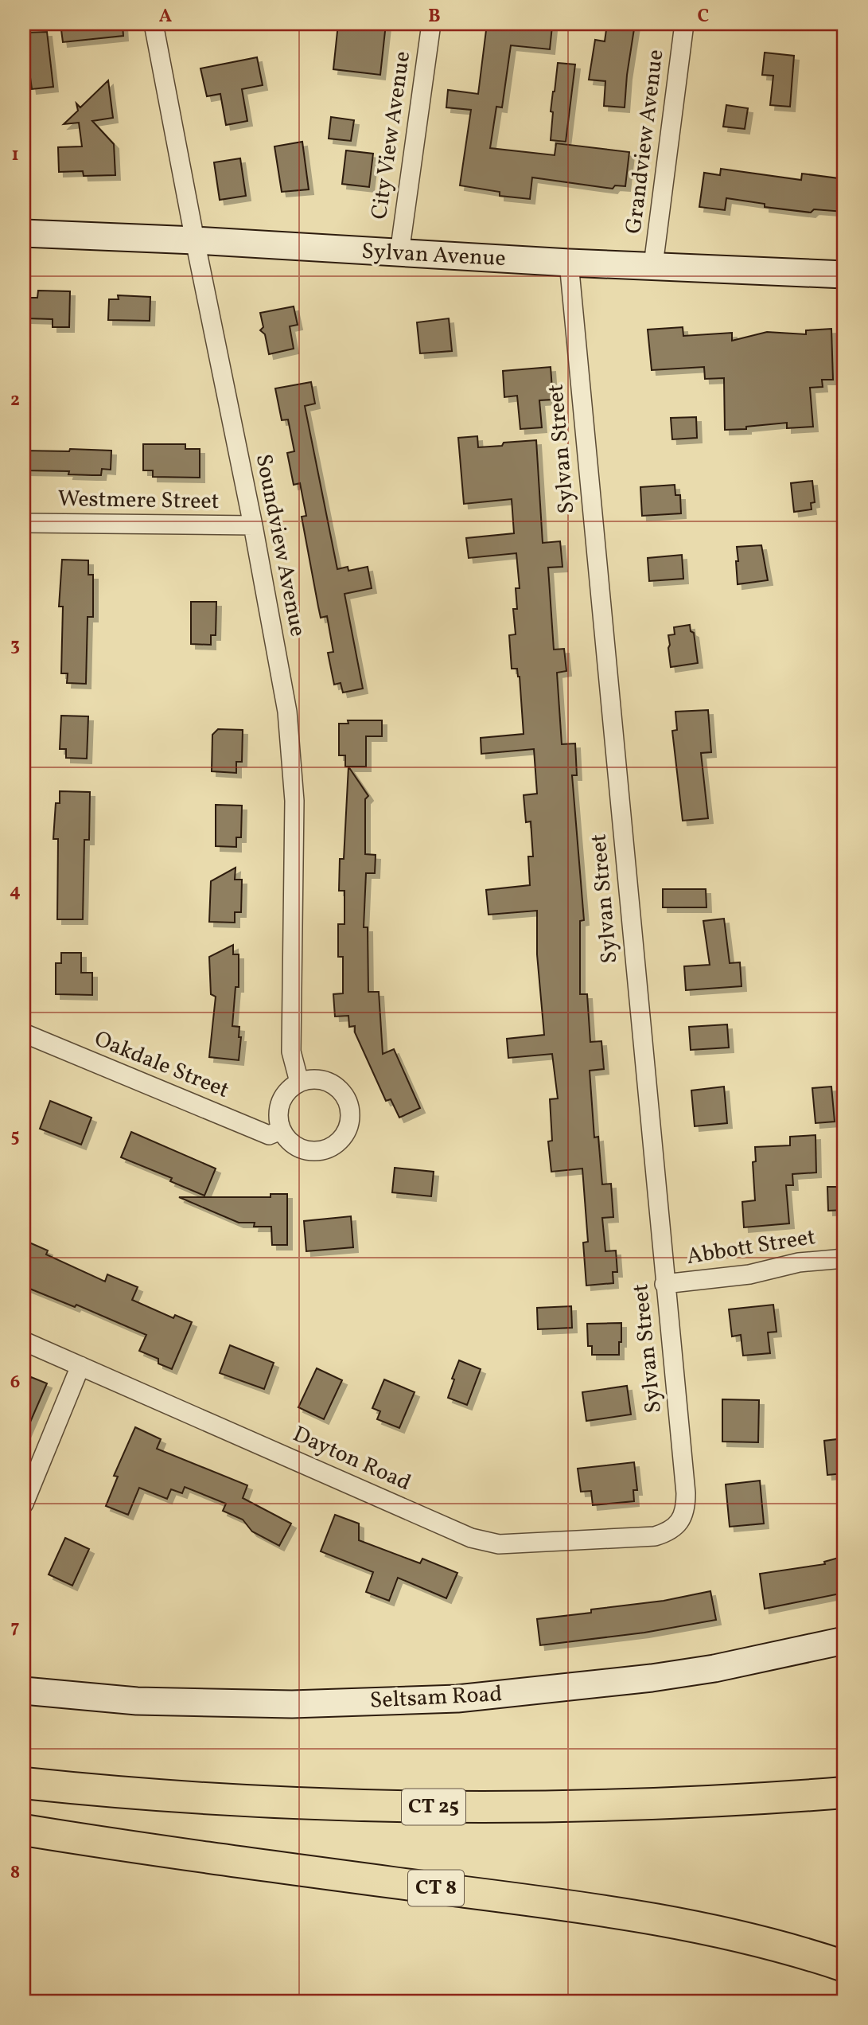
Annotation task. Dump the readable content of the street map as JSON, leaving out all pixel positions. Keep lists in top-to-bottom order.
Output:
{
  "streets": {
    "highway": ["CT 25", "CT 8"],
    "street": [
      "City View Avenue",
      "Grandview Avenue",
      "Sylvan Avenue",
      "Sylvan Street",
      "Westmere Street",
      "Soundview Avenue",
      "Oakdale Street",
      "Abbott Street",
      "Dayton Road",
      "Seltsam Road"
    ]
  },
  "crossings": [
    ["City View Avenue", "Sylvan Avenue"],
    ["Grandview Avenue", "Sylvan Avenue"],
    ["Sylvan Avenue", "Sylvan Street"],
    ["Sylvan Avenue", "Soundview Avenue"],
    ["Sylvan Street", "Abbott Street"],
    ["Sylvan Street", "Dayton Road"],
    ["Westmere Street", "Soundview Avenue"],
    ["Soundview Avenue", "Oakdale Street"]
  ],
  "grid": {
    "columns": ["A", "B", "C"],
    "rows": [
      "1",
      "2",
      "3",
      "4",
      "5",
      "6",
      "7",
      "8"
    ]
  }
}
